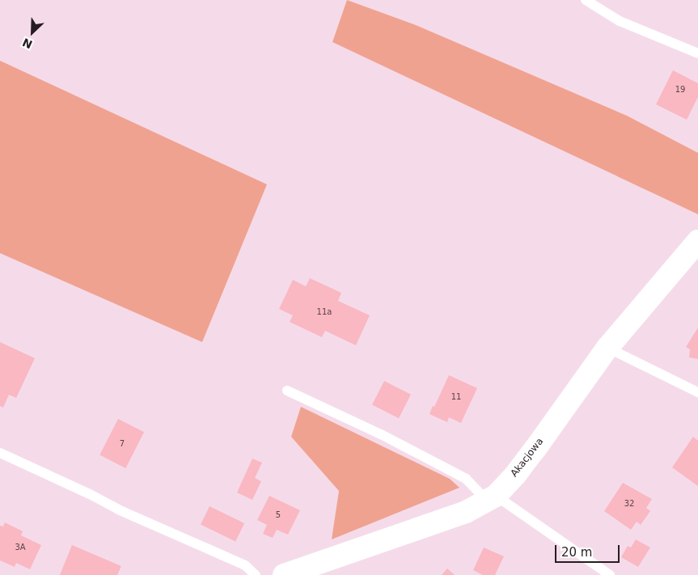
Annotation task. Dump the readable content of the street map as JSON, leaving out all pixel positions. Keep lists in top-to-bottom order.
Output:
{
  "streets": {
    "street": ["Akacjowa"]
  },
  "house_numbers": [
    "19",
    "11a",
    "11",
    "7",
    "32",
    "5",
    "3A"
  ],
  "scale_bar": "20 m",
  "north": "bottom left"
}
